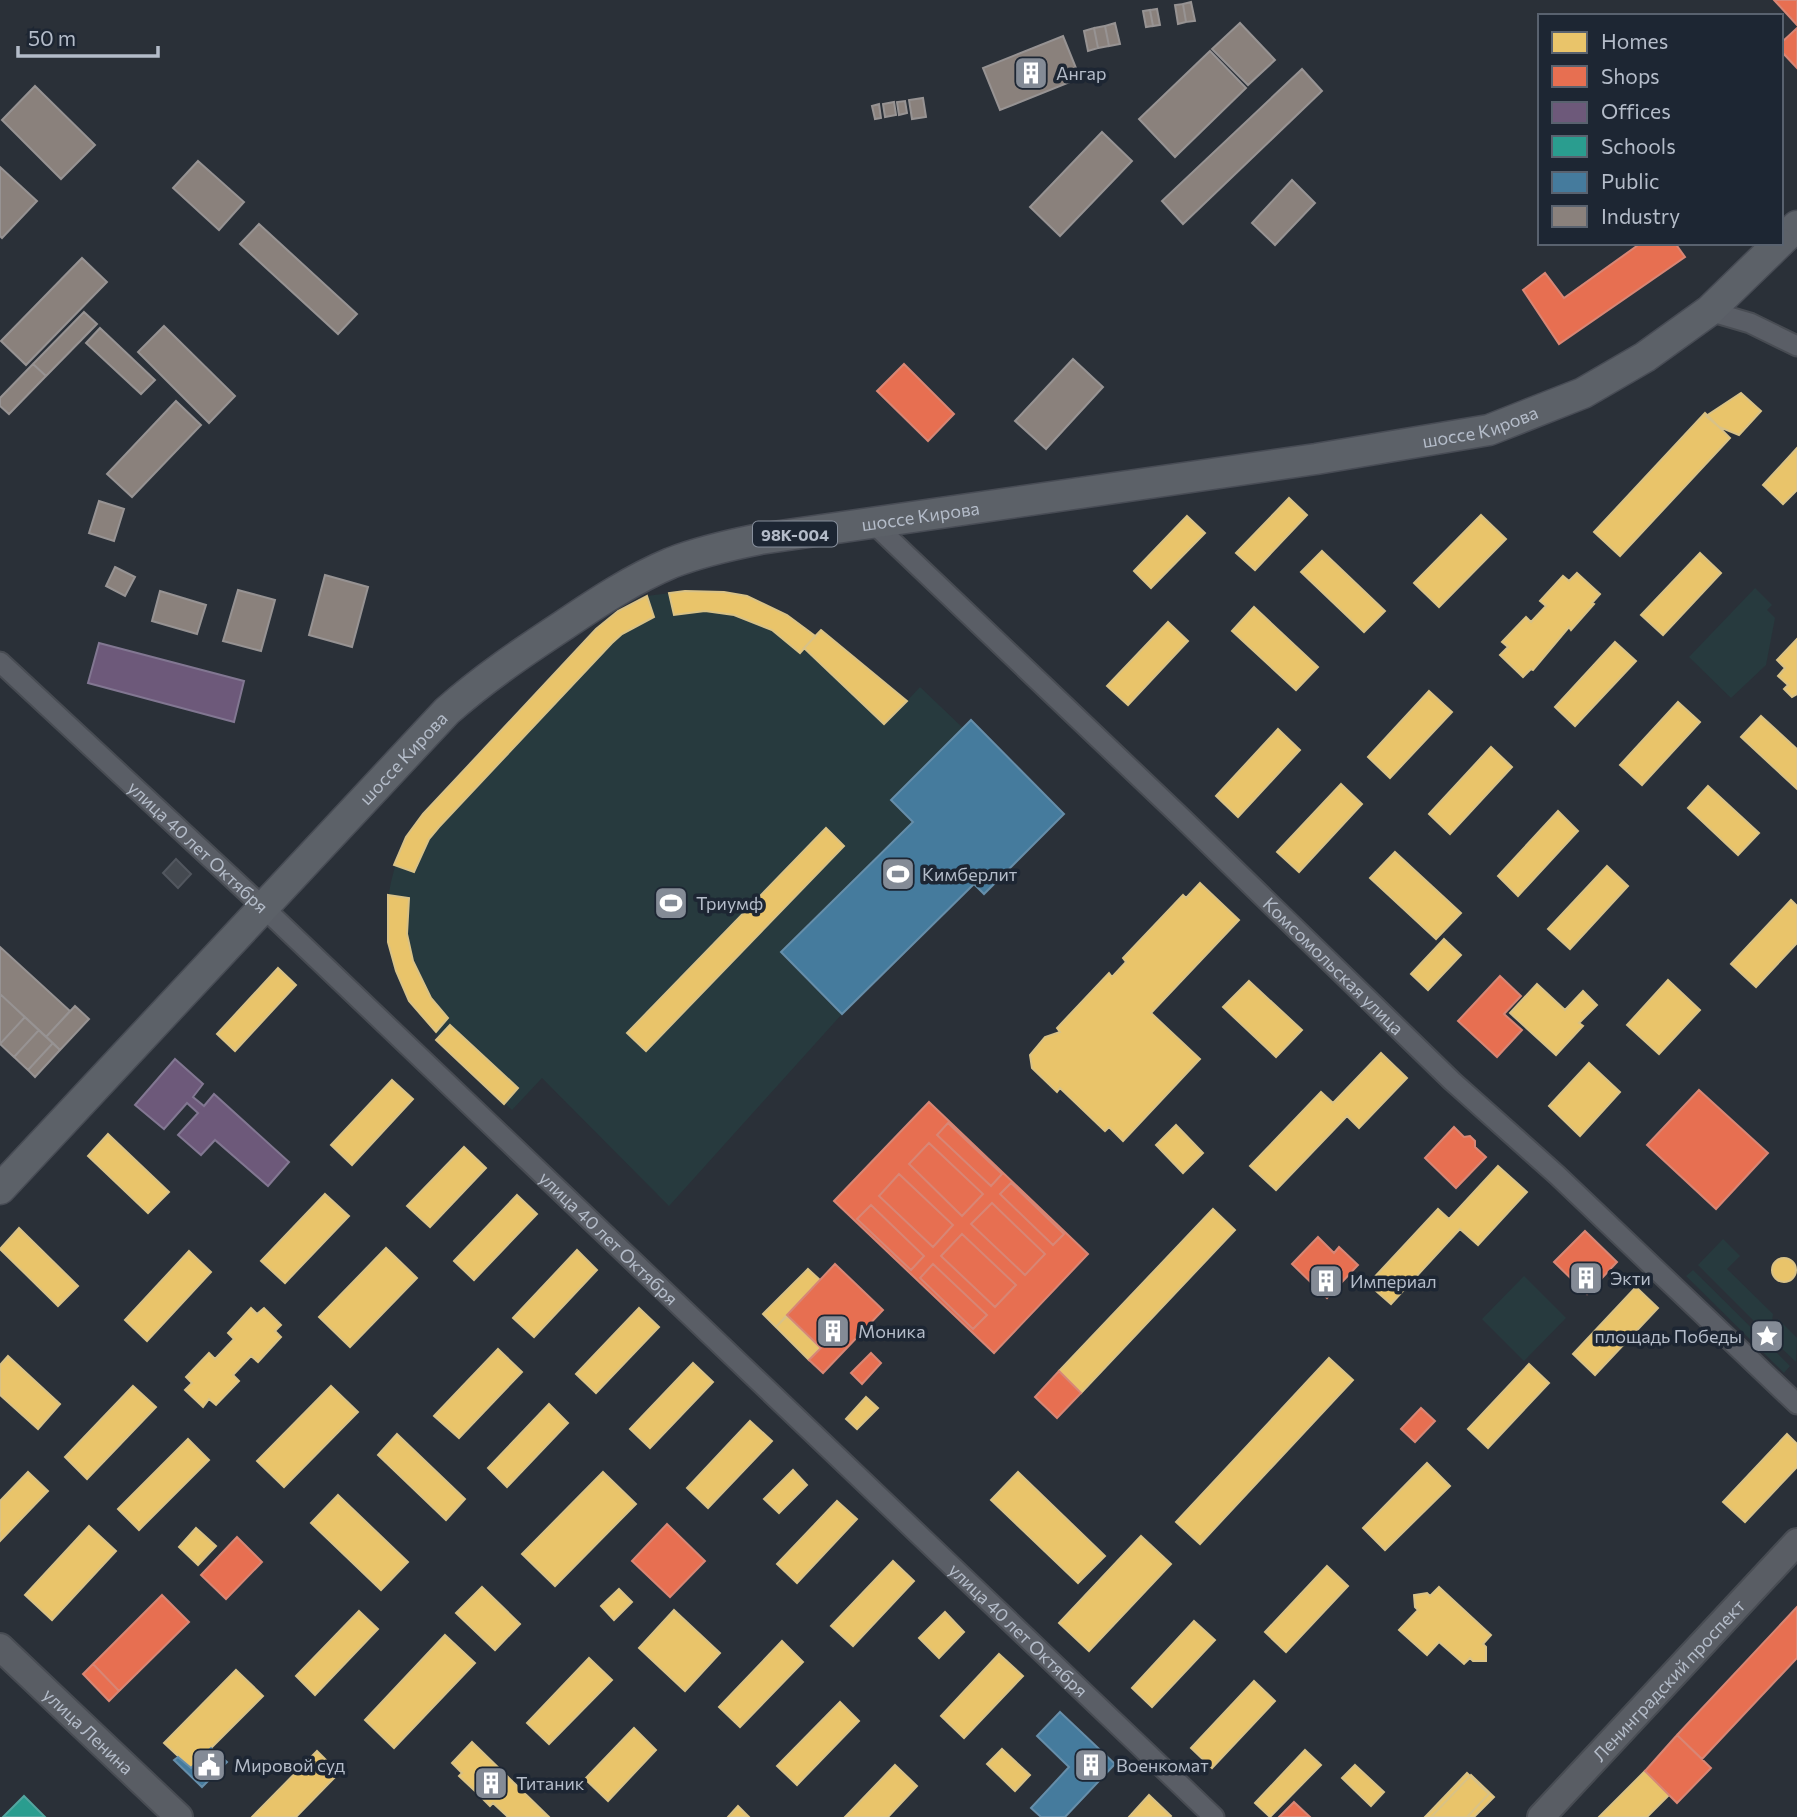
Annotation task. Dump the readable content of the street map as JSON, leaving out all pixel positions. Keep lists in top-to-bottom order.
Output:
{
  "streets": {
    "main road": [
      "шоссе Кирова",
      "98К-004",
      "Ленинградский проспект",
      "улица Ленина"
    ],
    "street": ["улица 40 лет Октября", "Комсомольская улица"]
  },
  "crossings": [
    ["шоссе Кирова", "улица 40 лет Октября"],
    ["шоссе Кирова", "Комсомольская улица"]
  ],
  "places": {
    "building": [
      "Ангар",
      "Экти",
      "Империал",
      "Моника",
      "Военкомат",
      "Титаник"
    ],
    "sports": ["Кимберлит", "Триумф"],
    "place": ["площадь Победы"],
    "public building": ["Мировой суд"]
  },
  "legend": [
    "Homes",
    "Shops",
    "Offices",
    "Schools",
    "Public",
    "Industry"
  ],
  "scale_bar": "50 m"
}
